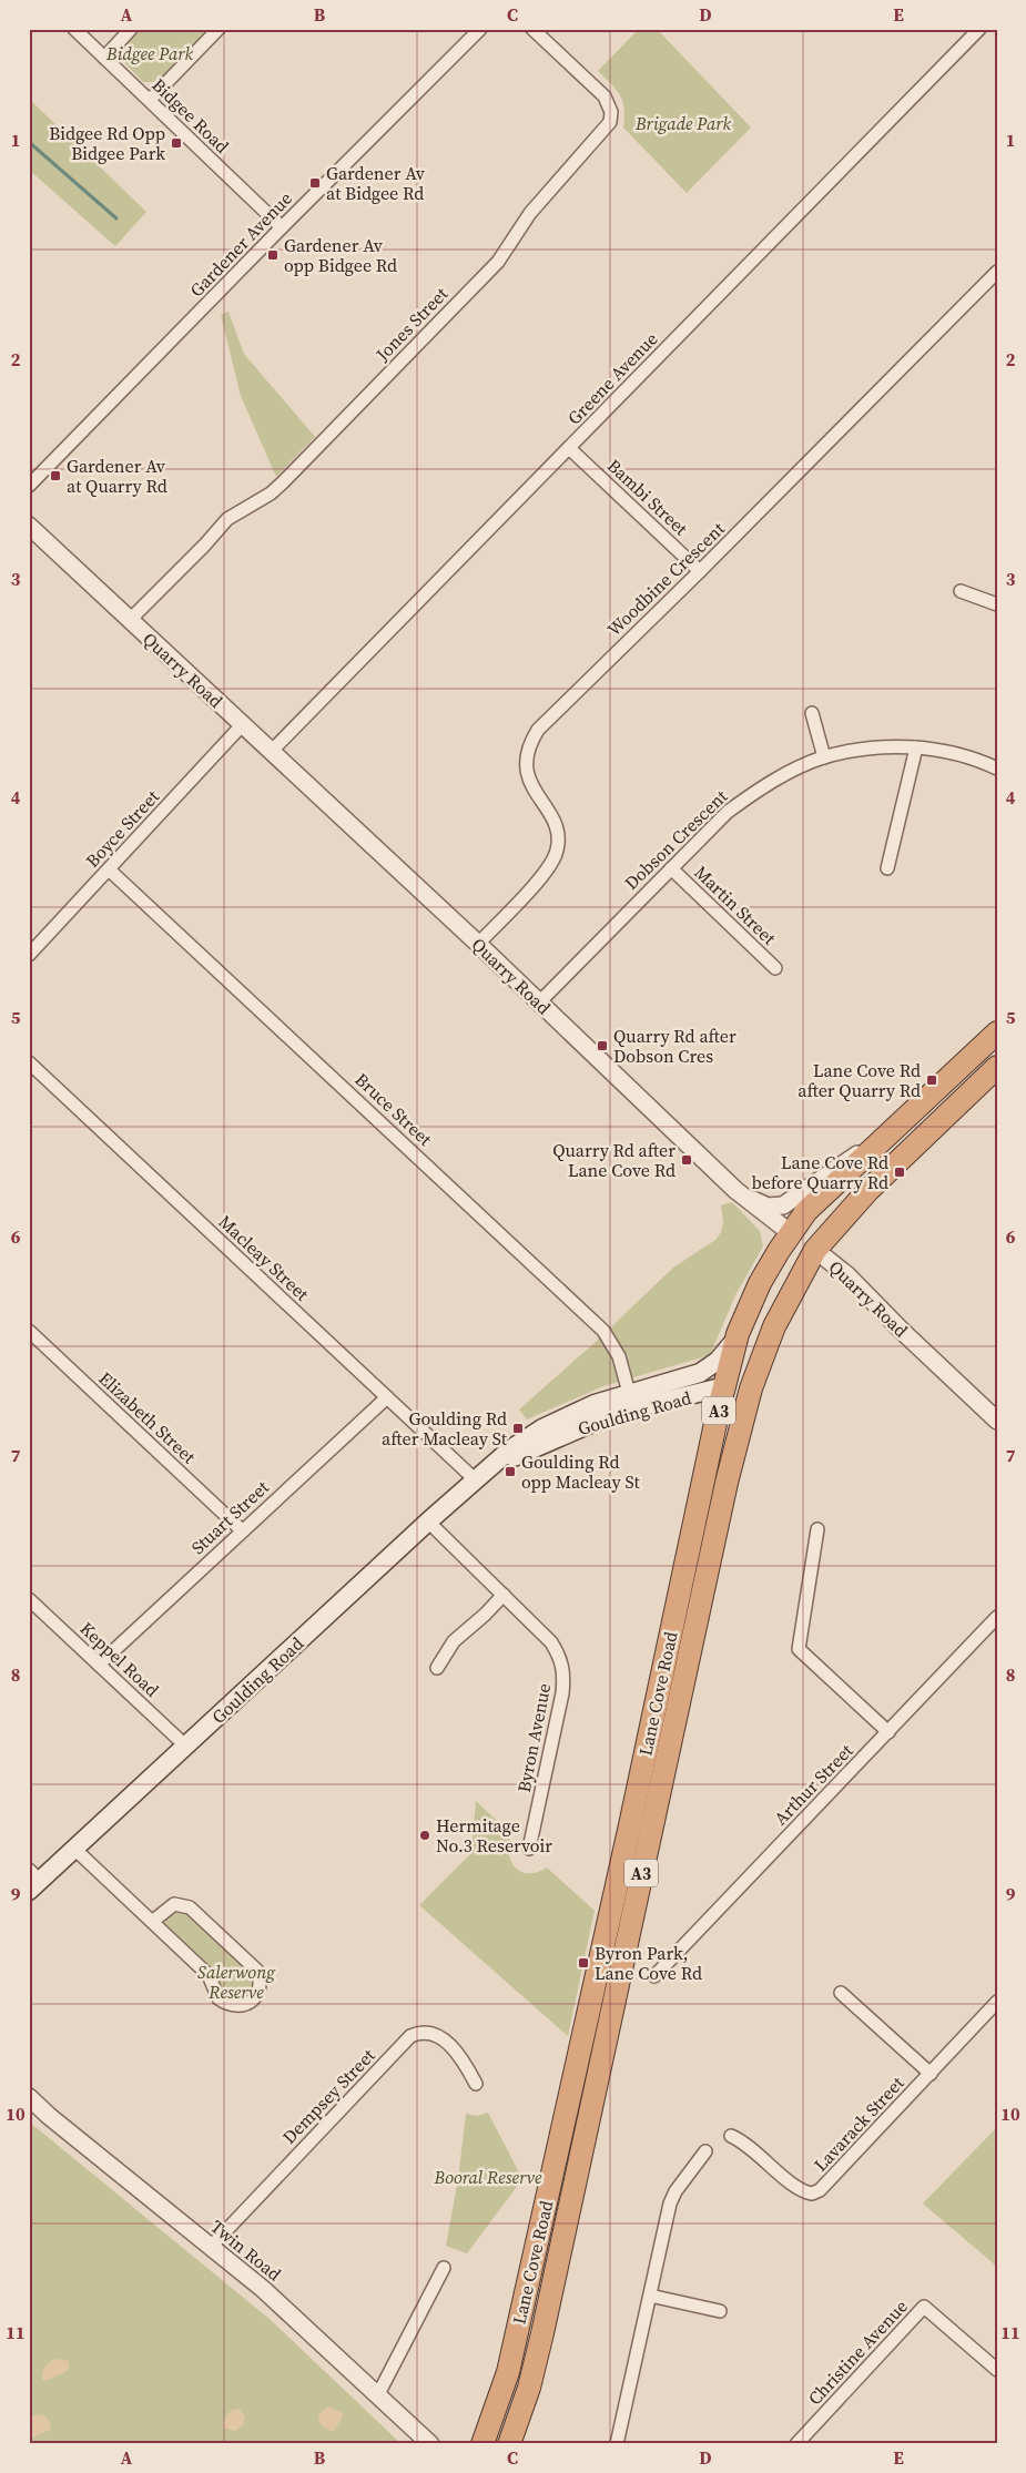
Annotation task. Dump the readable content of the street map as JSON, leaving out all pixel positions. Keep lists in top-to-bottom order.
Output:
{
  "streets": {
    "highway": [
      "Quarry Road",
      "A3",
      "Goulding Road",
      "Lane Cove Road"
    ],
    "street": [
      "Bidgee Road",
      "Gardener Avenue",
      "Jones Street",
      "Greene Avenue",
      "Bambi Street",
      "Woodbine Crescent",
      "Boyce Street",
      "Dobson Crescent",
      "Martin Street",
      "Bruce Street",
      "Macleay Street",
      "Elizabeth Street",
      "Stuart Street",
      "Keppel Road",
      "Byron Avenue",
      "Arthur Street",
      "Dempsey Street",
      "Lavarack Street",
      "Twin Road",
      "Christine Avenue"
    ]
  },
  "crossings": [
    ["Bidgee Road", "Gardener Avenue"],
    ["Jones Street", "Quarry Road"],
    ["Greene Avenue", "Bambi Street"],
    ["Greene Avenue", "Quarry Road"],
    ["Bambi Street", "Woodbine Crescent"],
    ["Woodbine Crescent", "Quarry Road"],
    ["Quarry Road", "Boyce Street"],
    ["Quarry Road", "Dobson Crescent"],
    ["Quarry Road", "Lane Cove Road"],
    ["Boyce Street", "Bruce Street"],
    ["Dobson Crescent", "Martin Street"],
    ["Bruce Street", "Goulding Road"],
    ["Macleay Street", "Goulding Road"],
    ["Macleay Street", "Stuart Street"],
    ["Goulding Road", "Keppel Road"],
    ["Goulding Road", "Lane Cove Road"],
    ["Goulding Road", "Byron Avenue"],
    ["Elizabeth Street", "Stuart Street"],
    ["Stuart Street", "Keppel Road"],
    ["Dempsey Street", "Twin Road"]
  ],
  "parks": [
    "Bidgee Park",
    "Brigade Park",
    "Salerwong Reserve",
    "Booral Reserve"
  ],
  "places": {
    "transit": [
      "Bidgee Rd Opp Bidgee Park",
      "Gardener Av at Bidgee Rd",
      "Gardener Av opp Bidgee Rd",
      "Gardener Av at Quarry Rd",
      "Quarry Rd after Dobson Cres",
      "Lane Cove Rd after Quarry Rd",
      "Quarry Rd after Lane Cove Rd",
      "Lane Cove Rd before Quarry Rd",
      "Goulding Rd after Macleay St",
      "Goulding Rd opp Macleay St",
      "Byron Park, Lane Cove Rd"
    ],
    "other": ["Hermitage No.3 Reservoir"]
  },
  "grid": {
    "columns": [
      "A",
      "B",
      "C",
      "D",
      "E"
    ],
    "rows": [
      "1",
      "2",
      "3",
      "4",
      "5",
      "6",
      "7",
      "8",
      "9",
      "10",
      "11"
    ]
  }
}
